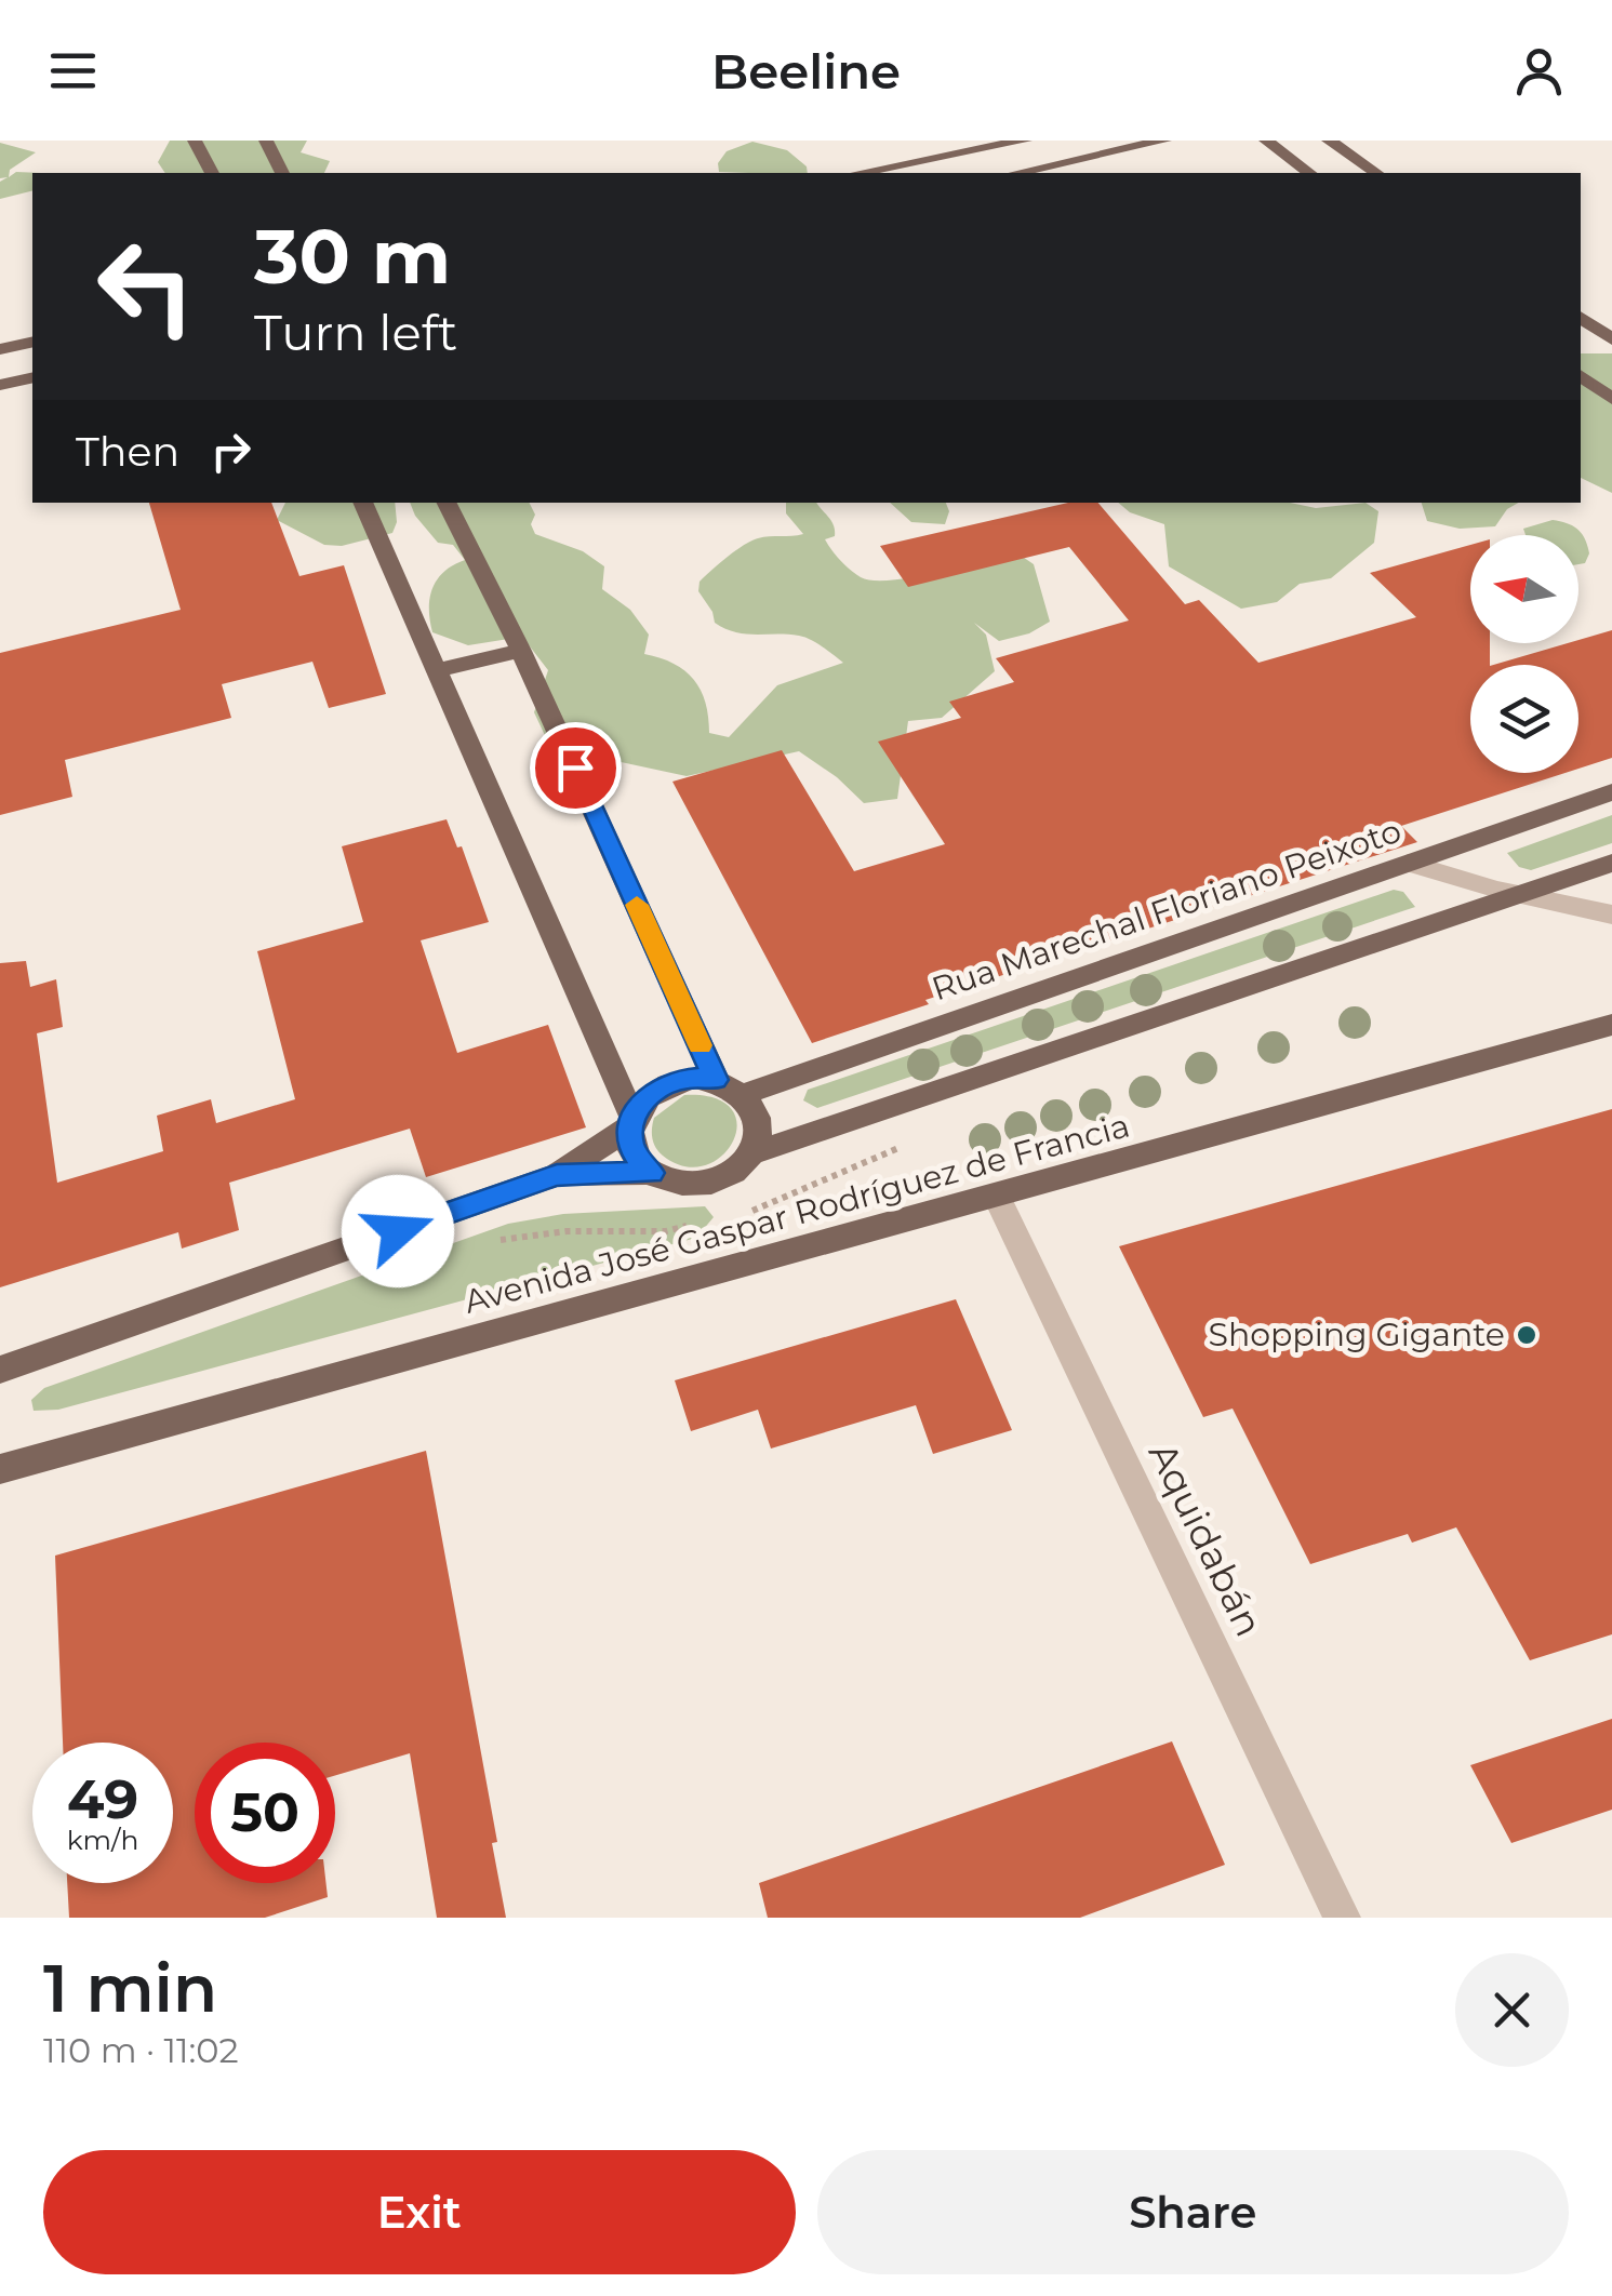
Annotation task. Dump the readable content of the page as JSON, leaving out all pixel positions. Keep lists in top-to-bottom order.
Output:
{
  "streets": {
    "main road": ["Rua Marechal Floriano Peixoto", "Avenida José Gaspar Rodríguez de Francia"],
    "street": ["Aquidabán"]
  },
  "crossings": [
    ["Avenida José Gaspar Rodríguez de Francia", "Aquidabán"]
  ],
  "places": ["Shopping Gigante"],
  "north": "left",
  "page": {
    "header": "Beeline",
    "turn": ["30 m", "Turn left"],
    "then": "Then",
    "speed": "49 km/h",
    "limit": "50",
    "heading": ["1 min", "110 m · 11:02"],
    "buttons": ["Exit", "Share"]
  }
}
